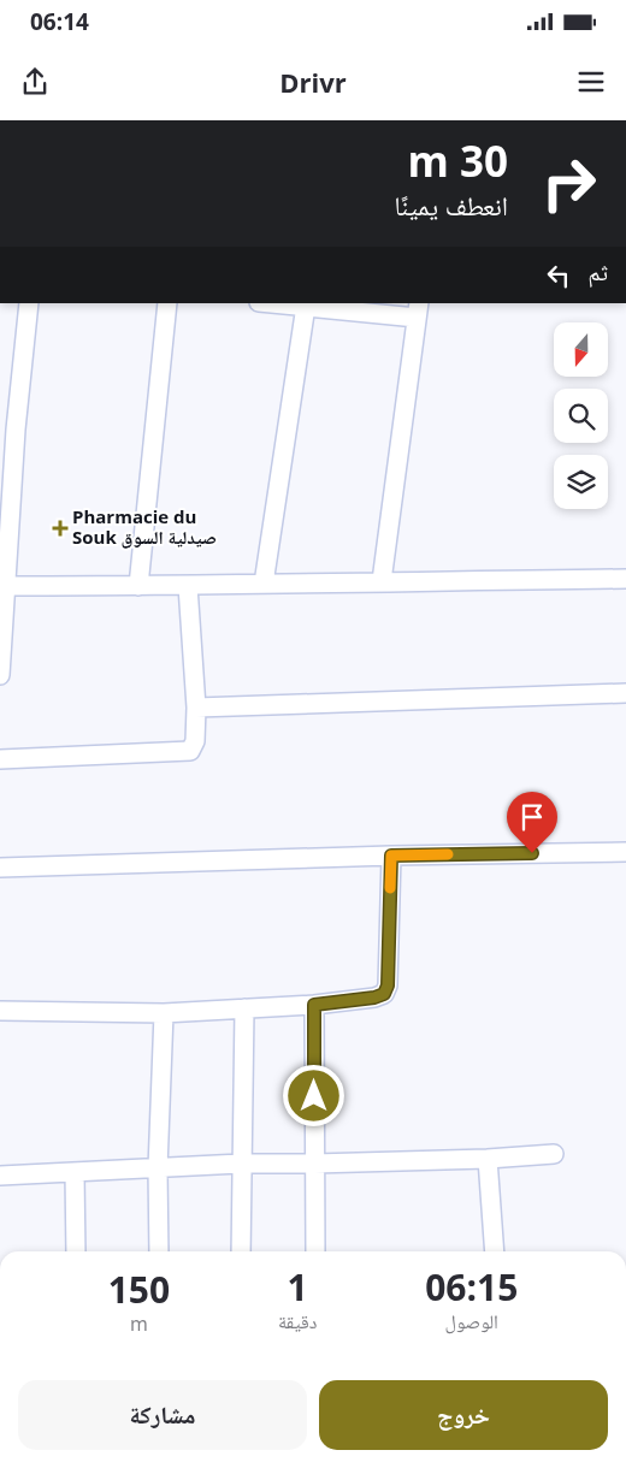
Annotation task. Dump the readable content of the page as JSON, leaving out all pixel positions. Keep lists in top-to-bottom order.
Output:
{
  "places": {
    "health": ["Pharmacie du Souk صيدلية السوق"]
  },
  "north": "bottom",
  "page": {
    "status": "06:14",
    "header": "Drivr",
    "turn": ["30 m", "انعطف يمينًا"],
    "then": "ثم",
    "eta": [
      "06:15",
      "الوصول",
      "1",
      "دقيقة",
      "150",
      "m"
    ],
    "buttons": ["خروج", "مشاركة"]
  }
}
